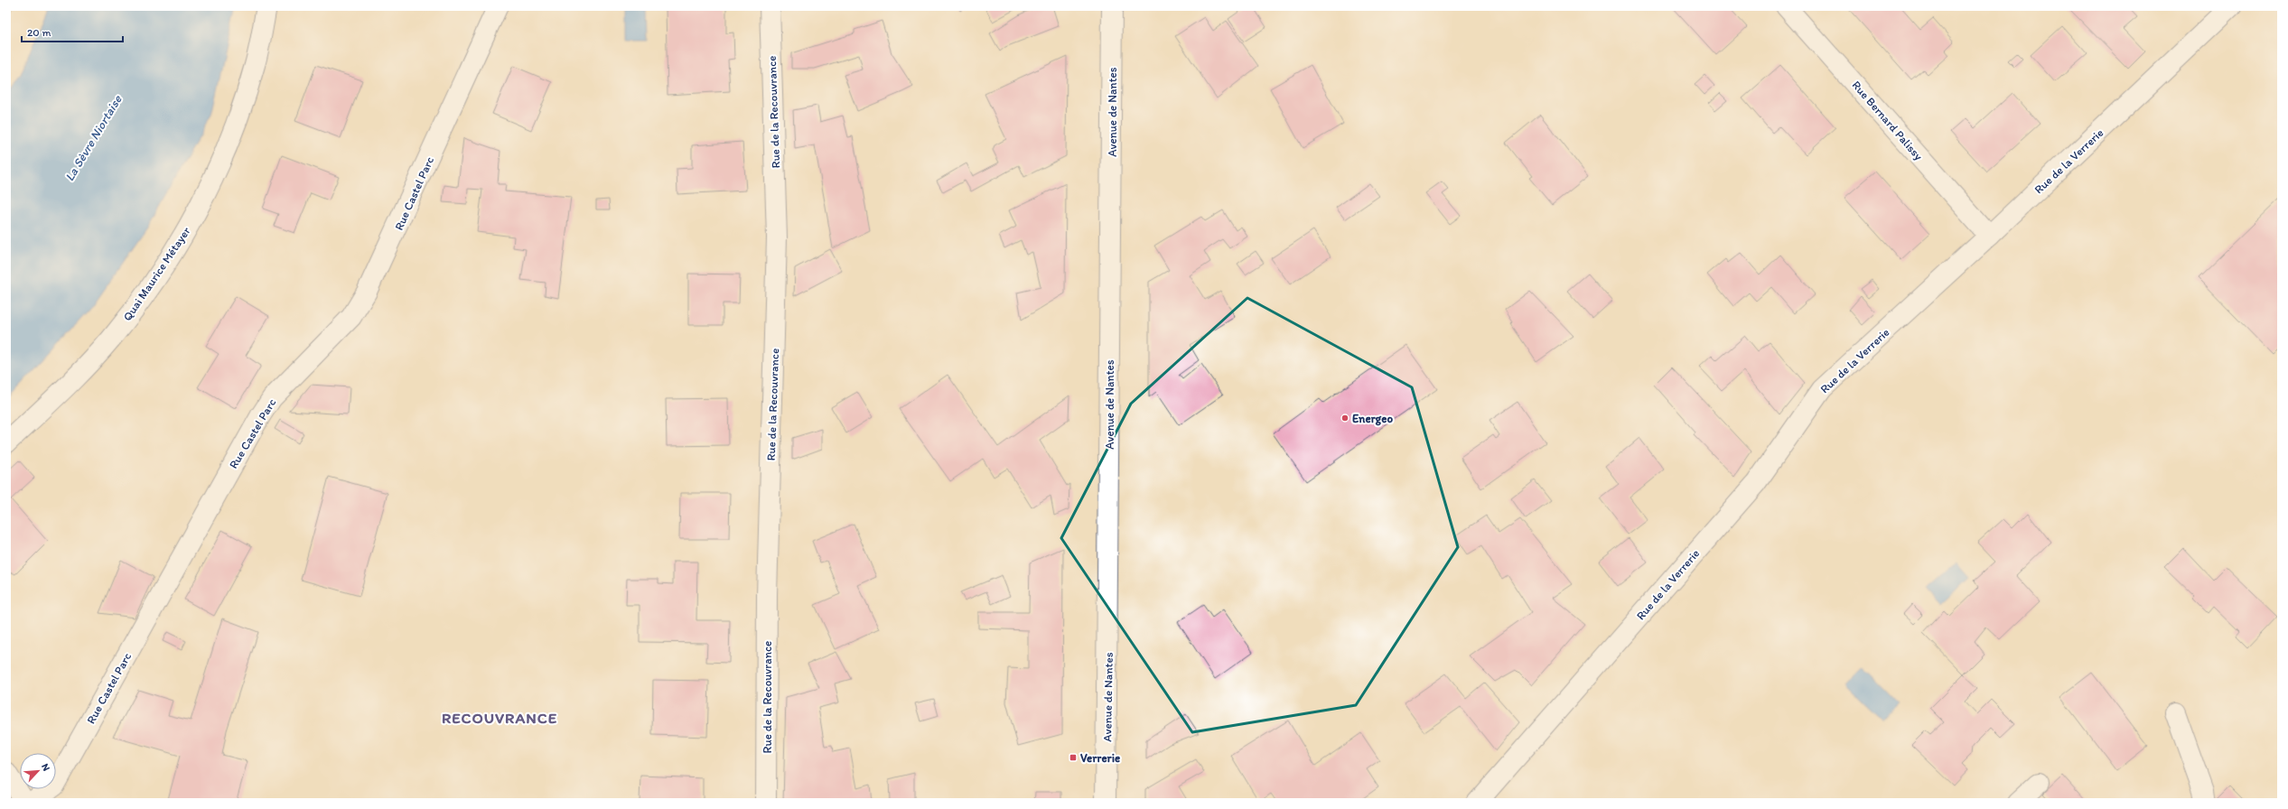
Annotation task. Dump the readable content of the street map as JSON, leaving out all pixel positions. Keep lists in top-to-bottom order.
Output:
{
  "streets": {
    "street": [
      "Rue de la Recouvrance",
      "Avenue de Nantes",
      "Rue Bernard Palissy",
      "Rue de la Verrerie",
      "Rue Castel Parc",
      "Quai Maurice Métayer"
    ]
  },
  "crossings": [
    ["Rue Bernard Palissy", "Rue de la Verrerie"]
  ],
  "districts": ["RECOUVRANCE"],
  "water": ["La Sèvre Niortaise"],
  "places": {
    "other": ["Energeo"],
    "transit": ["Verrerie"]
  },
  "scale_bar": "20 m",
  "north": "top right"
}
